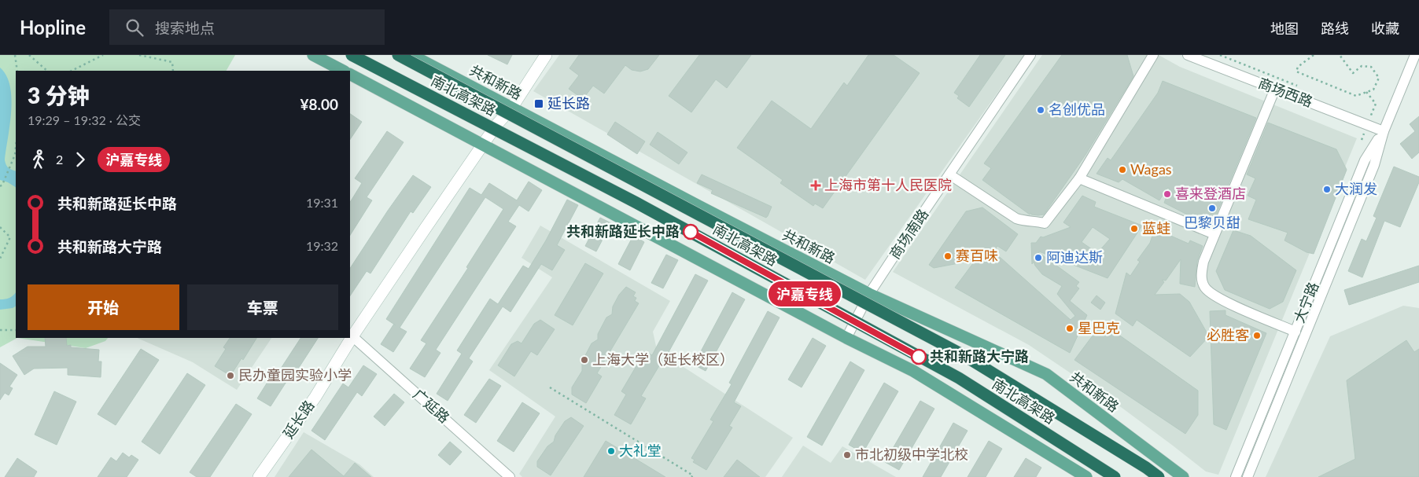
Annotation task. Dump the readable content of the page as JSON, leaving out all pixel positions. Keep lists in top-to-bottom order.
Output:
{
  "streets": {
    "highway": ["南北高架路"],
    "main road": ["共和新路"],
    "street": [
      "商场西路",
      "商场南路",
      "大宁路",
      "广延路",
      "延长路"
    ]
  },
  "crossings": [
    ["共和新路", "商场南路"],
    ["共和新路", "延长路"],
    ["商场西路", "大宁路"],
    ["广延路", "延长路"]
  ],
  "places": {
    "transit": ["延长路"],
    "other": [
      "名创优品",
      "Wagas",
      "大润发",
      "喜来登酒店",
      "巴黎贝甜",
      "蓝蛙",
      "共和新路延长中路",
      "赛百味",
      "阿迪达斯",
      "星巴克",
      "必胜客",
      "共和新路大宁路",
      "上海大学（延长校区）",
      "民办童园实验小学",
      "大礼堂",
      "市北初级中学北校"
    ],
    "health": ["上海市第十人民医院"]
  },
  "lines": ["bus line 沪嘉专线"],
  "page": {
    "header": "Hopline",
    "search": "搜索地点",
    "nav": ["地图", "路线", "收藏"],
    "on_map": "沪嘉专线",
    "heading": ["3 分钟", "19:29 – 19:32 · 公交", "¥8.00"],
    "legs": ["2", "沪嘉专线"],
    "list": [
      {
        "name": "共和新路延长中路",
        "value": "19:31"
      },
      {
        "name": "共和新路大宁路",
        "value": "19:32"
      }
    ],
    "buttons": ["开始", "车票"]
  }
}
